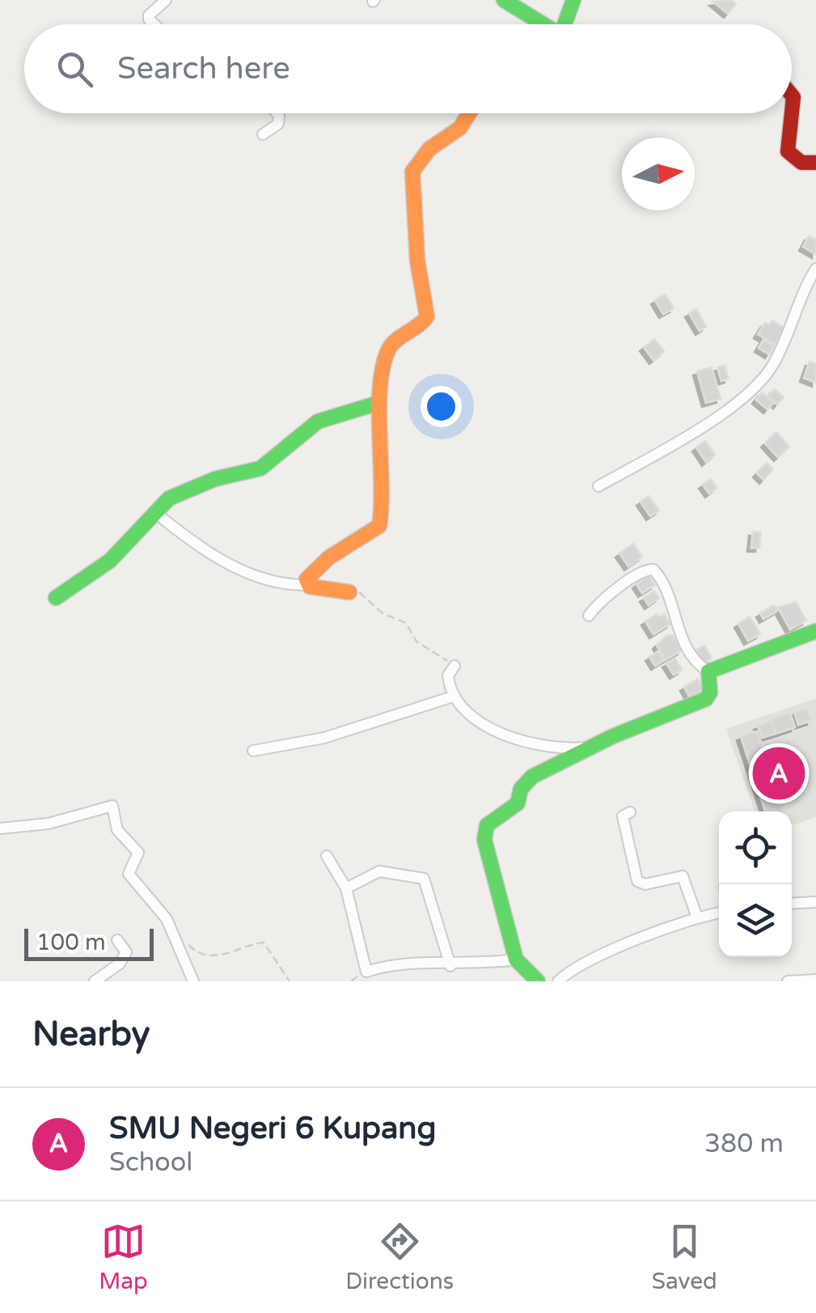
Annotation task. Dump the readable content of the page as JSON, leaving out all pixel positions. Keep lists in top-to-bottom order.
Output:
{
  "scale_bar": "100 m",
  "north": "right",
  "page": {
    "search": "Search here",
    "pins": "A",
    "scale": "100 m",
    "heading": "Nearby",
    "list": [
      {
        "mark": "A",
        "name": "SMU Negeri 6 Kupang",
        "note": "School",
        "value": "380 m"
      }
    ],
    "nav": ["Map", "Directions", "Saved"]
  }
}
